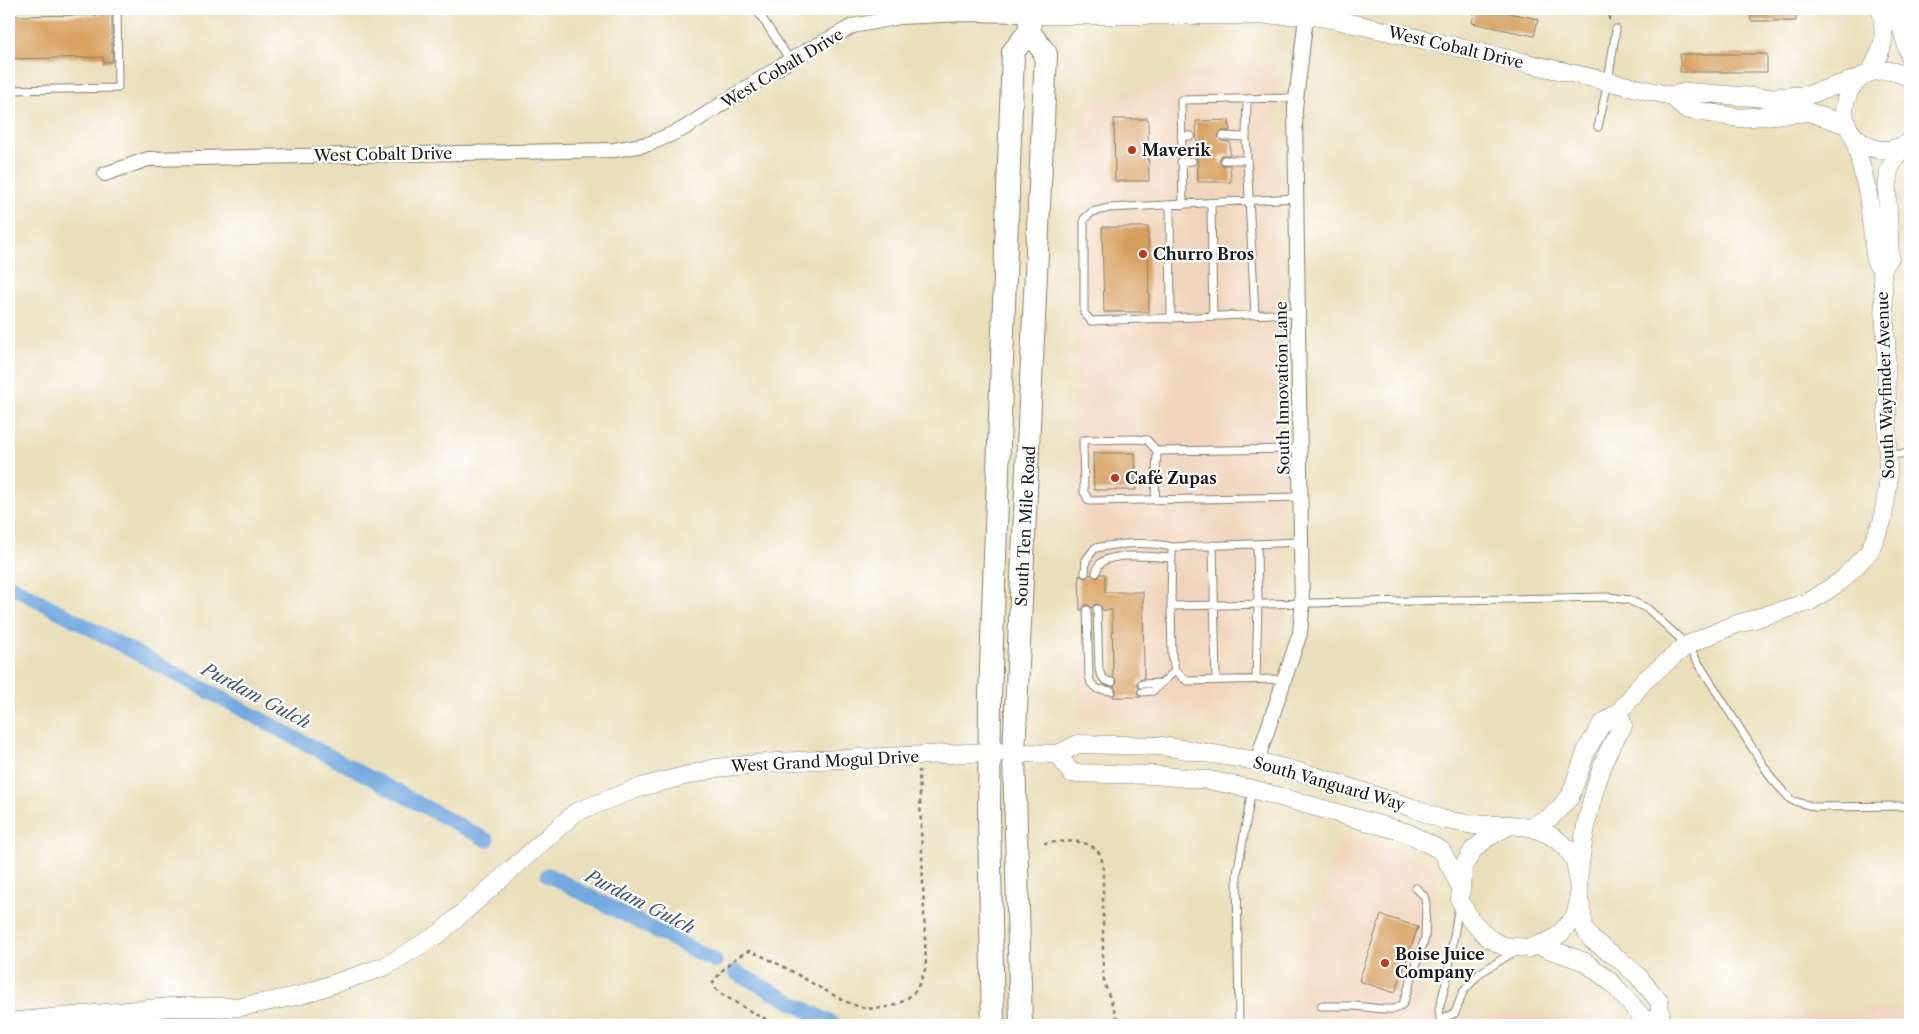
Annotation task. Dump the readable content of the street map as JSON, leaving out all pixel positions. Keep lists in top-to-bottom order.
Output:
{
  "streets": {
    "main road": ["South Ten Mile Road"],
    "street": [
      "West Cobalt Drive",
      "South Wayfinder Avenue",
      "South Innovation Lane",
      "West Grand Mogul Drive",
      "South Vanguard Way"
    ]
  },
  "crossings": [
    ["West Cobalt Drive", "South Wayfinder Avenue"],
    ["West Cobalt Drive", "South Innovation Lane"],
    ["West Cobalt Drive", "South Ten Mile Road"],
    ["South Wayfinder Avenue", "South Vanguard Way"],
    ["South Innovation Lane", "South Vanguard Way"],
    ["South Ten Mile Road", "West Grand Mogul Drive"],
    ["South Ten Mile Road", "South Vanguard Way"],
    ["West Grand Mogul Drive", "South Vanguard Way"]
  ],
  "water": ["Purdam Gulch"],
  "places": [
    "Maverik",
    "Churro Bros",
    "Café Zupas",
    "Boise Juice Company"
  ]
}
